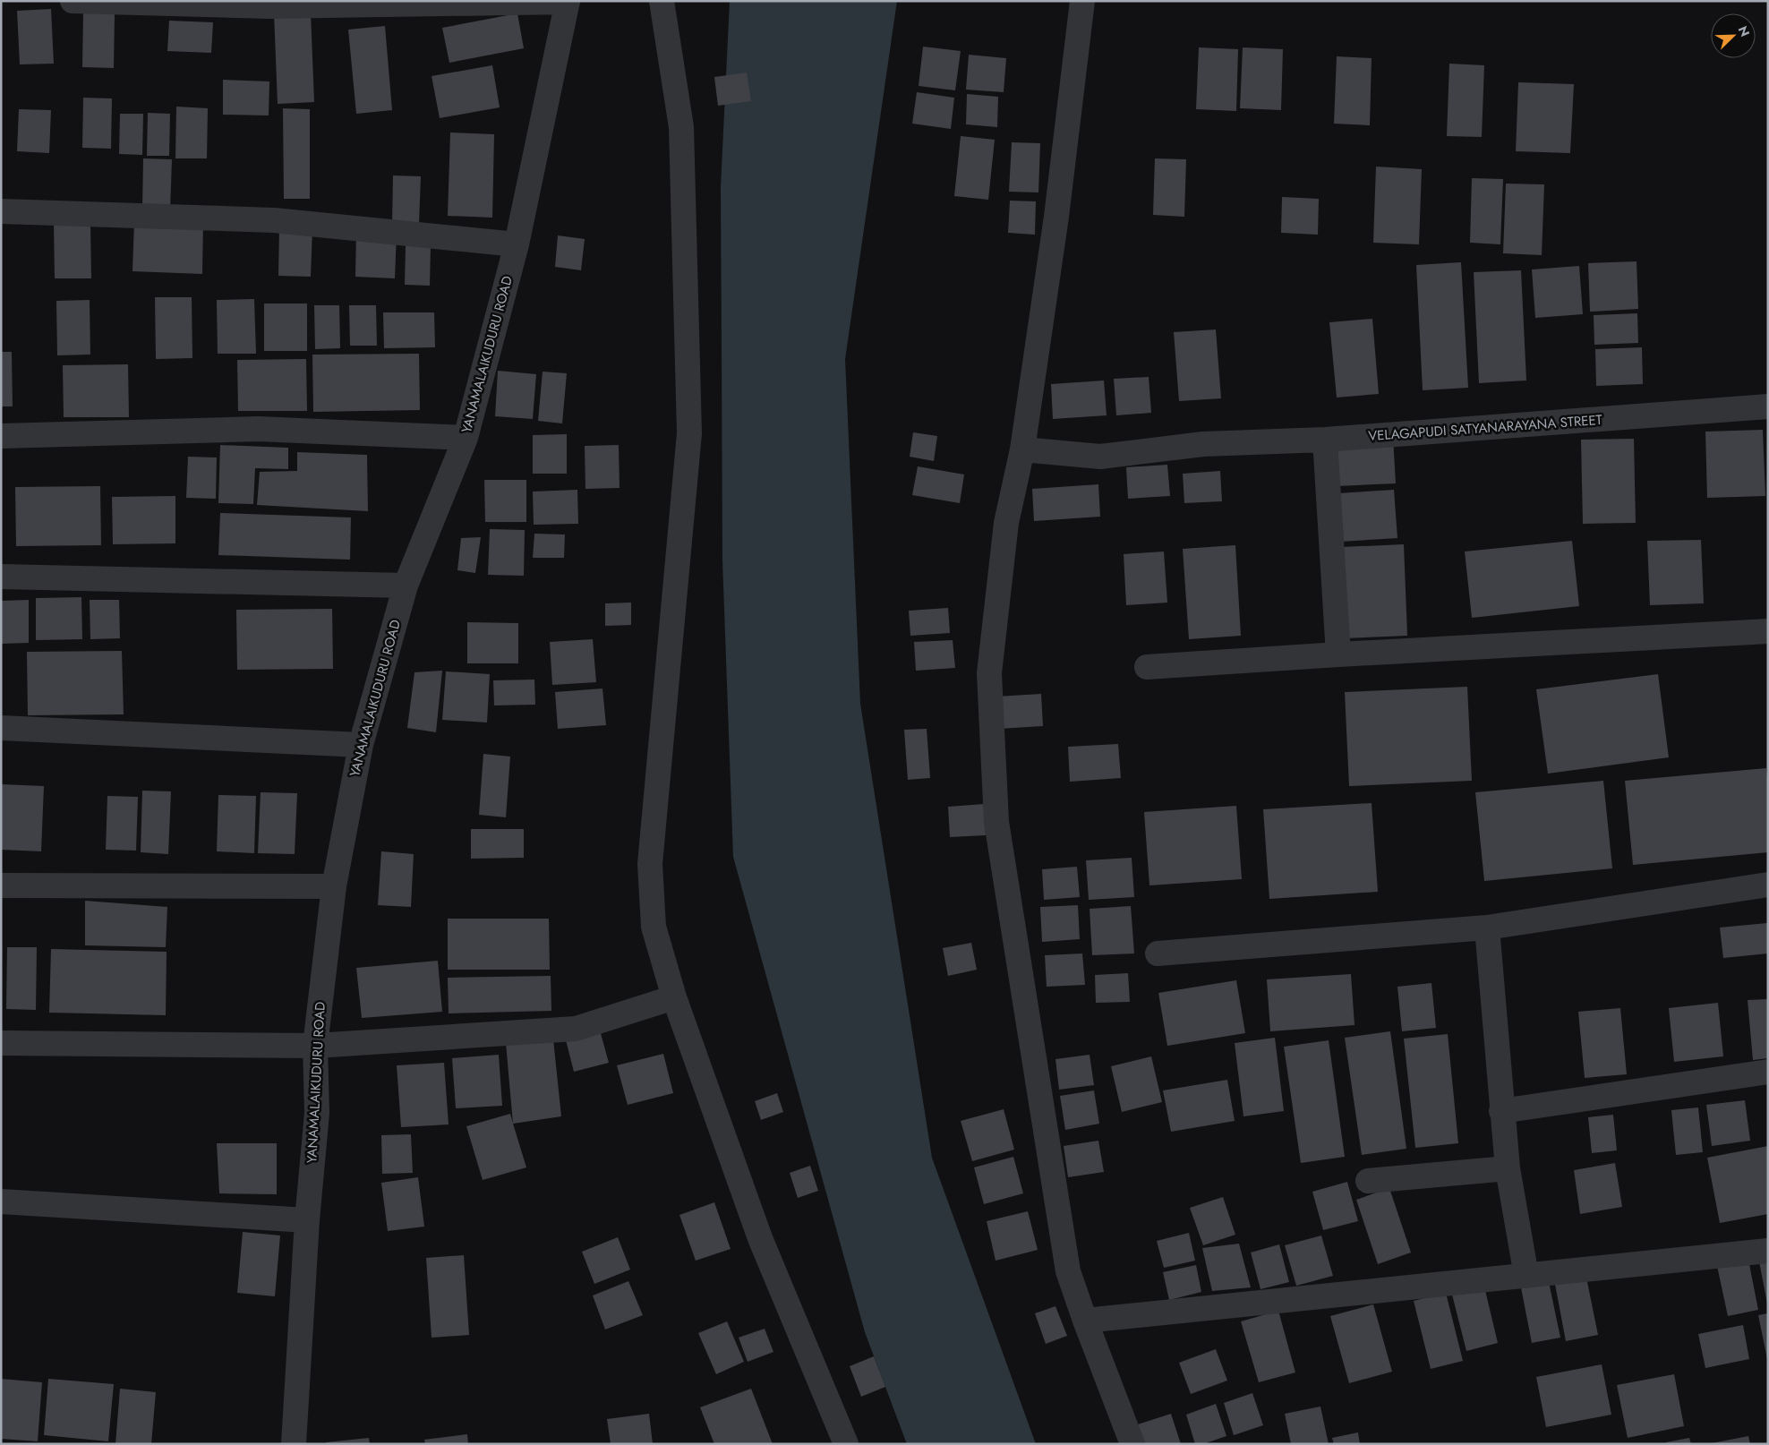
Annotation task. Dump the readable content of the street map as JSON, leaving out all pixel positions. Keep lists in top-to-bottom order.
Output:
{
  "streets": {
    "street": ["YANAMALAIKUDURU ROAD", "VELAGAPUDI SATYANARAYANA STREET"]
  },
  "north": "top right"
}
